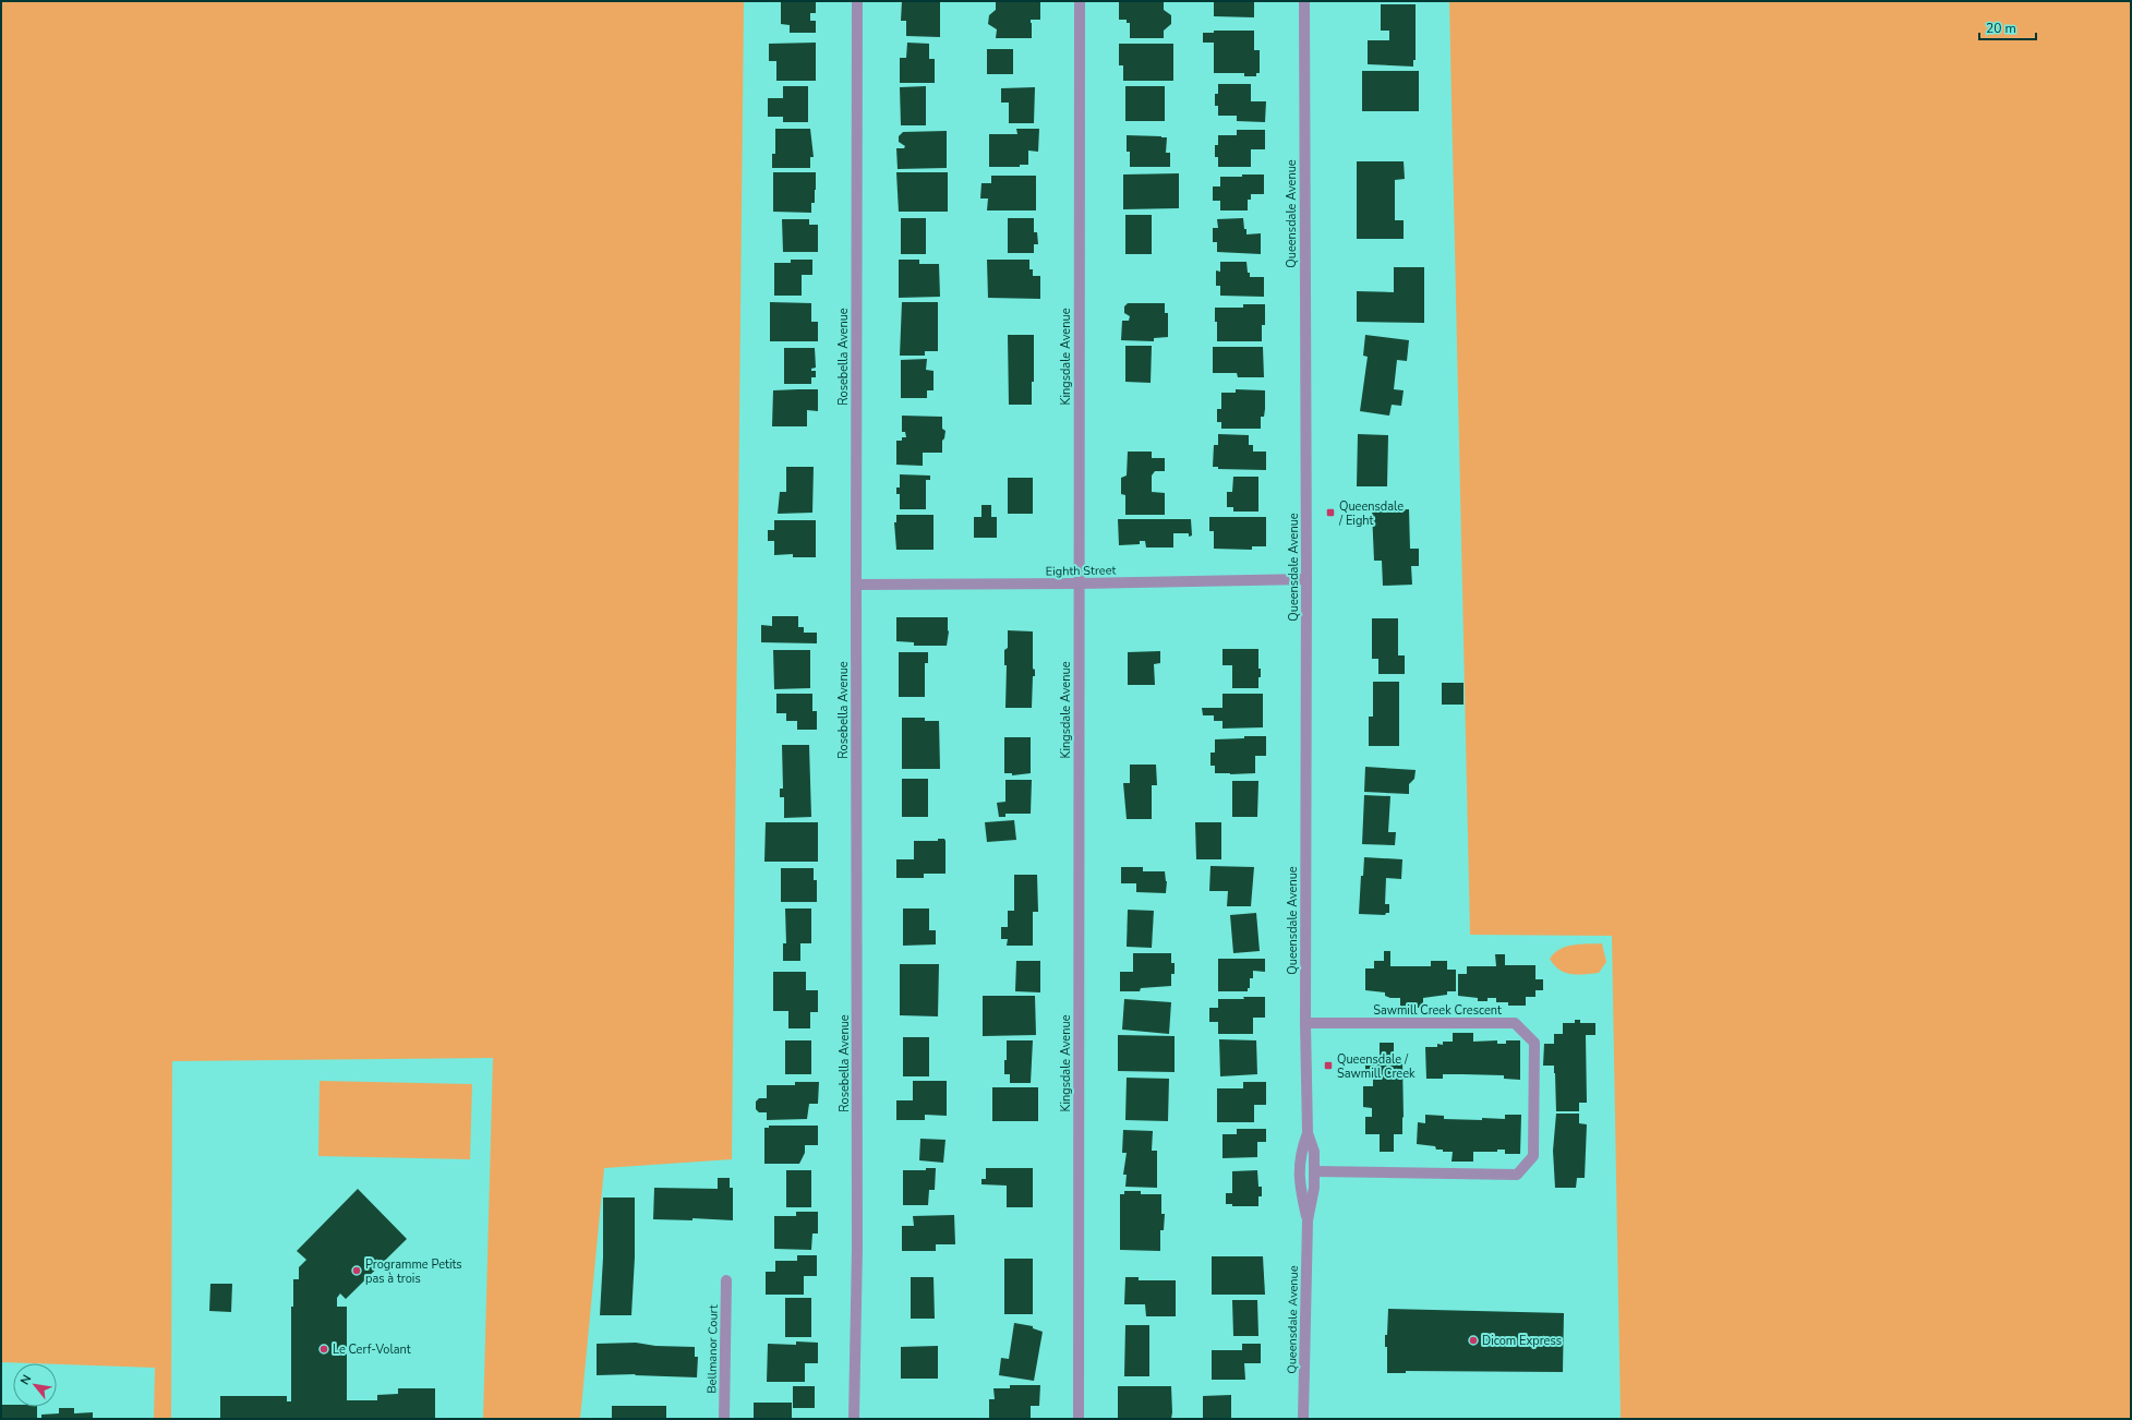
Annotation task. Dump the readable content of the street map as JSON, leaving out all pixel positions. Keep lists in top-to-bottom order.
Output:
{
  "streets": {
    "street": [
      "Queensdale Avenue",
      "Rosebella Avenue",
      "Kingsdale Avenue",
      "Eighth Street",
      "Sawmill Creek Crescent",
      "Bellmanor Court"
    ]
  },
  "crossings": [
    ["Queensdale Avenue", "Eighth Street"],
    ["Queensdale Avenue", "Sawmill Creek Crescent"],
    ["Rosebella Avenue", "Eighth Street"],
    ["Kingsdale Avenue", "Eighth Street"]
  ],
  "places": {
    "transit": ["Queensdale / Eight", "Queensdale / Sawmill Creek"],
    "other": ["Programme Petits pas à trois", "Dicom Express", "Le Cerf-Volant"]
  },
  "scale_bar": "20 m",
  "north": "top left"
}
